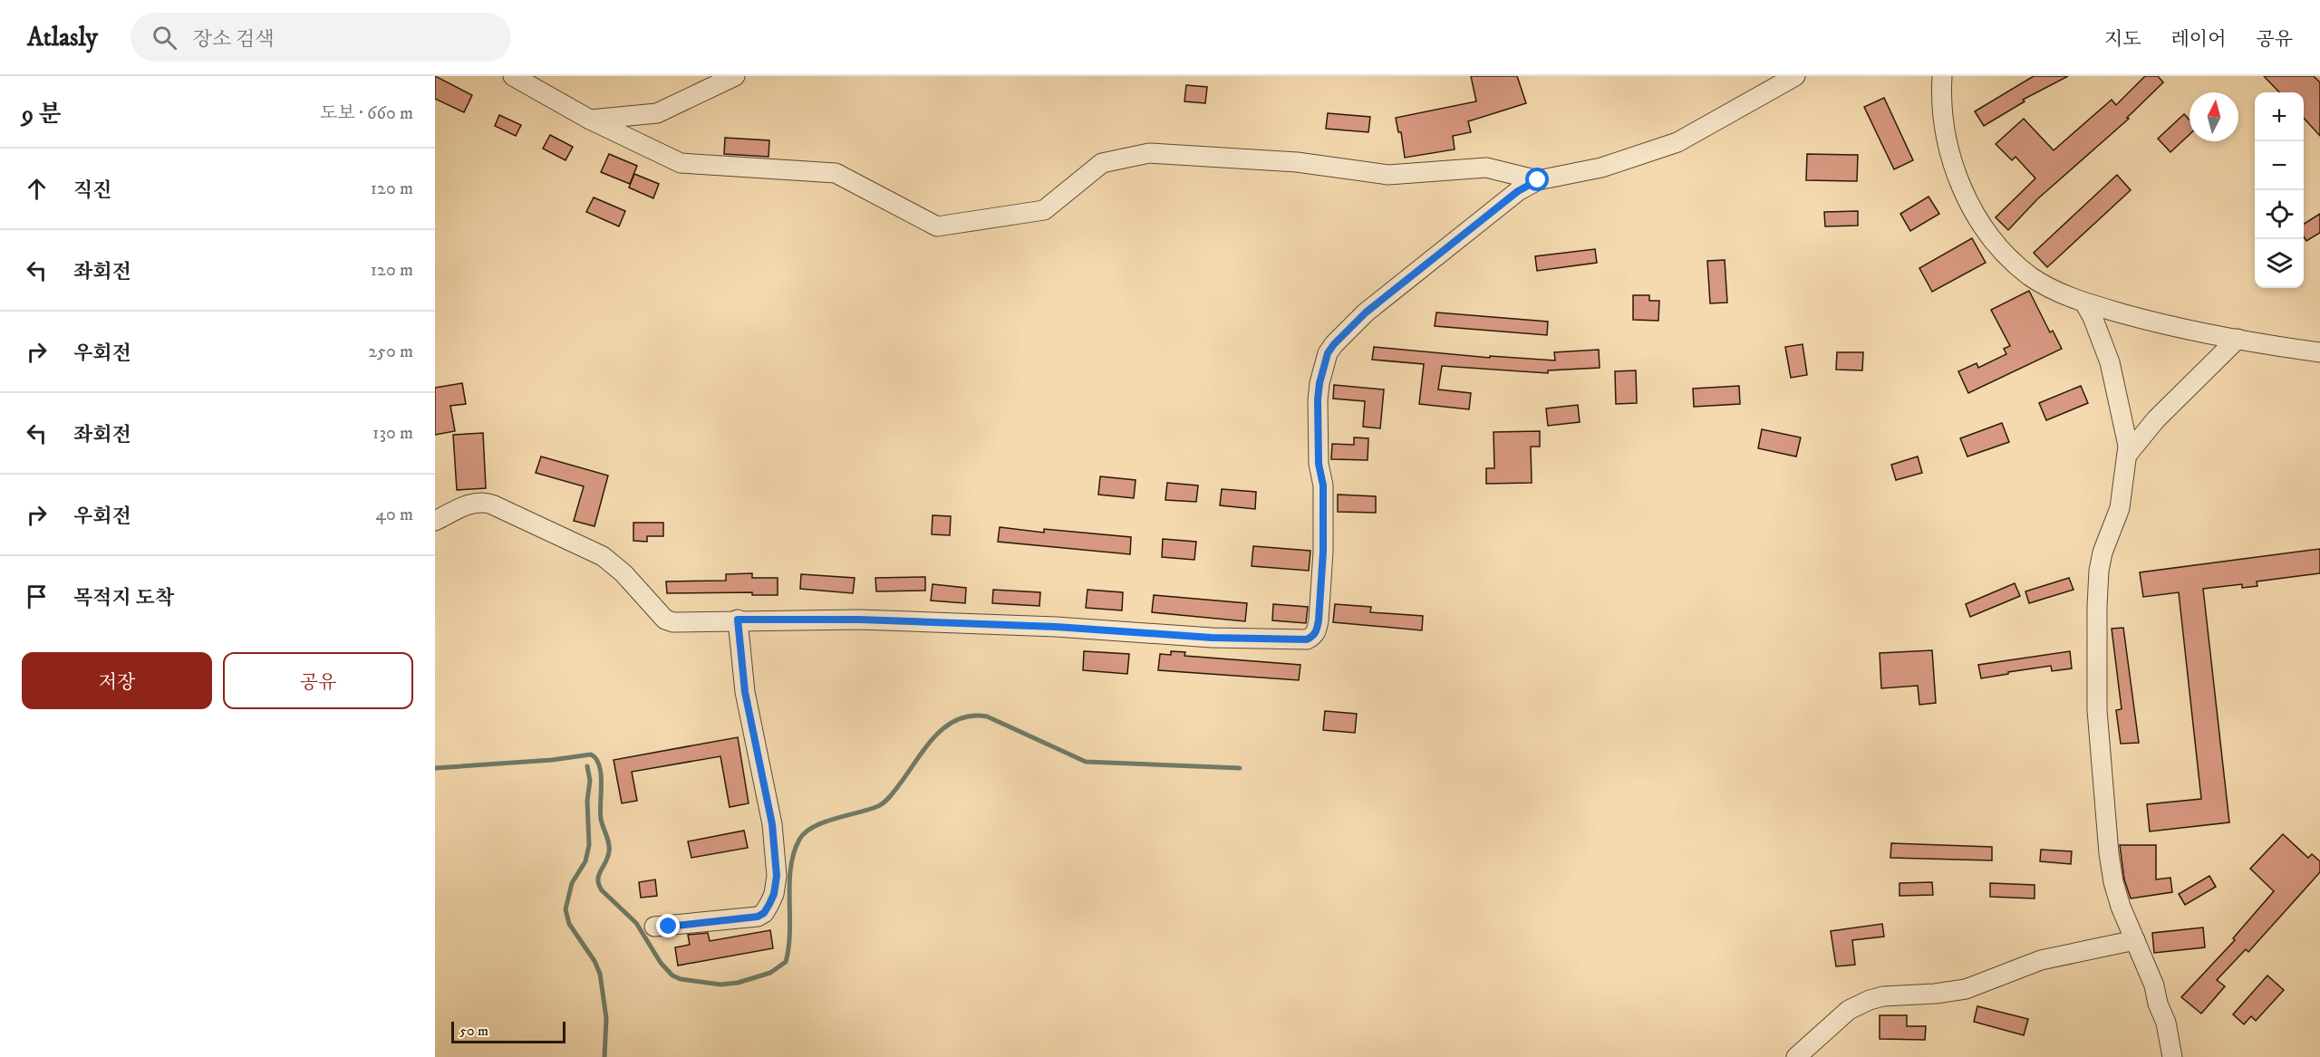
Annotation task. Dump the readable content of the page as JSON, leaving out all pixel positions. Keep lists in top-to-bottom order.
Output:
{
  "scale_bar": "50 m",
  "north": "top",
  "page": {
    "header": "Atlasly",
    "search": "장소 검색",
    "nav": ["지도", "레이어", "공유"],
    "heading": ["9 분", "도보 · 660 m"],
    "map_buttons": ["+", "−"],
    "list": [
      ["직진", "120 m"],
      ["좌회전", "120 m"],
      ["우회전", "250 m"],
      ["좌회전", "130 m"],
      ["우회전", "40 m"],
      "목적지 도착"
    ],
    "buttons": ["저장", "공유"],
    "scale": "50 m"
  }
}
